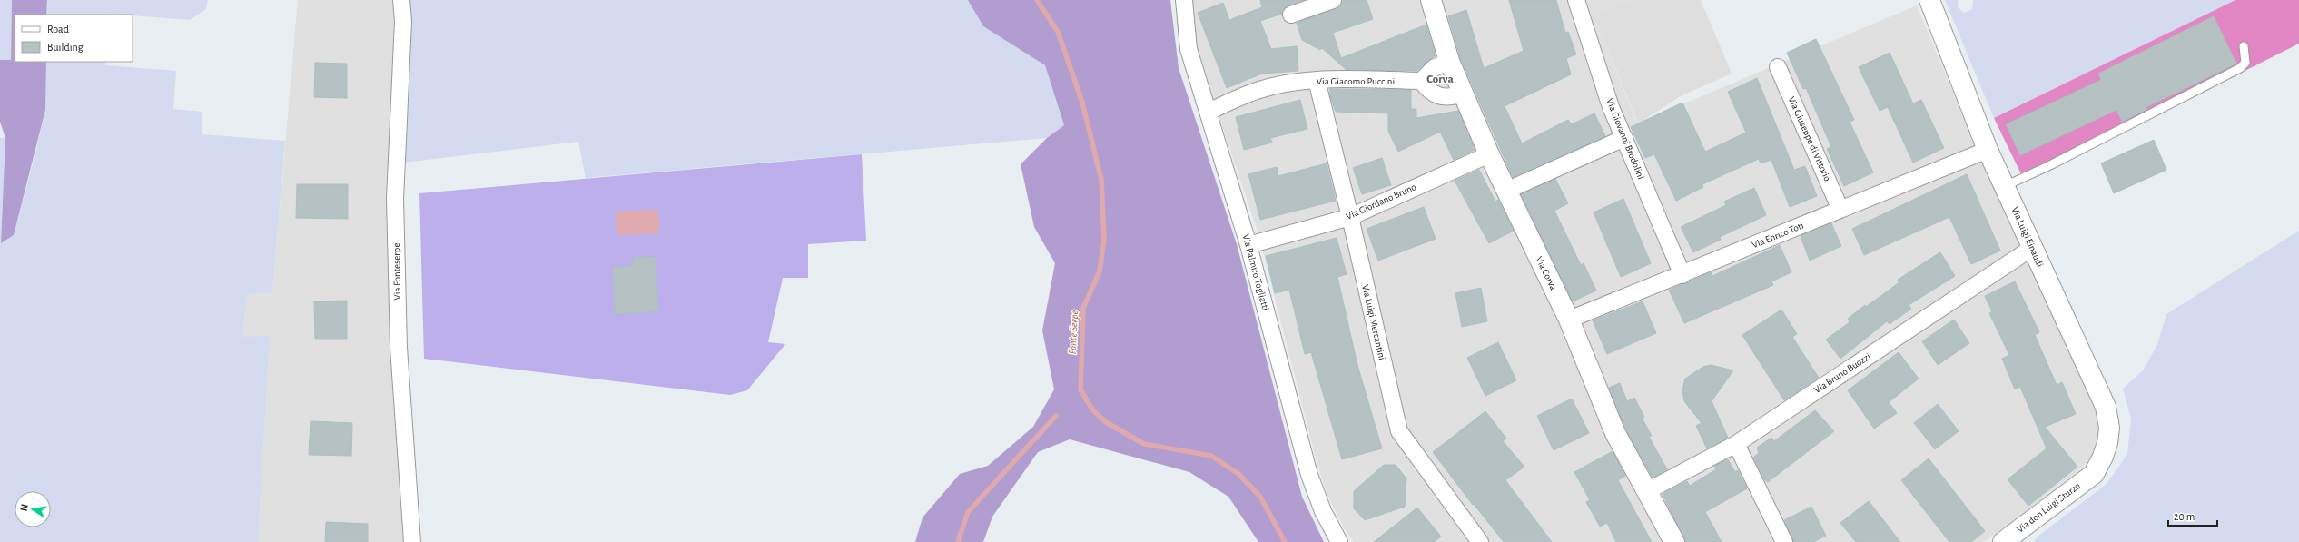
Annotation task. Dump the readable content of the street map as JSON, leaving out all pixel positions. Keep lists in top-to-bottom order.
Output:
{
  "streets": {
    "street": [
      "Via Giacomo Puccini",
      "Via Giovanni Brodolini",
      "Via Giuseppe di Vittorio",
      "Via Giordano Bruno",
      "Via Enrico Toti",
      "Via Luigi Einaudi",
      "Via Fonteserpe",
      "Via Palmiro Togliatti",
      "Via Corva",
      "Via Luigi Mercantini",
      "Via Bruno Buozzi",
      "Via don Luigi Sturzo"
    ]
  },
  "crossings": [
    ["Via Giacomo Puccini", "Via Palmiro Togliatti"],
    ["Via Giacomo Puccini", "Via Luigi Mercantini"],
    ["Via Giovanni Brodolini", "Via Enrico Toti"],
    ["Via Giuseppe di Vittorio", "Via Enrico Toti"],
    ["Via Giordano Bruno", "Via Palmiro Togliatti"],
    ["Via Giordano Bruno", "Via Corva"],
    ["Via Giordano Bruno", "Via Luigi Mercantini"],
    ["Via Enrico Toti", "Via Luigi Einaudi"],
    ["Via Enrico Toti", "Via Corva"],
    ["Via Luigi Einaudi", "Via Bruno Buozzi"],
    ["Via Luigi Einaudi", "Via don Luigi Sturzo"],
    ["Via Corva", "Via Bruno Buozzi"]
  ],
  "districts": ["Corva"],
  "water": ["Fonte Serpe"],
  "legend": ["Road", "Building"],
  "scale_bar": "20 m",
  "north": "left"
}
